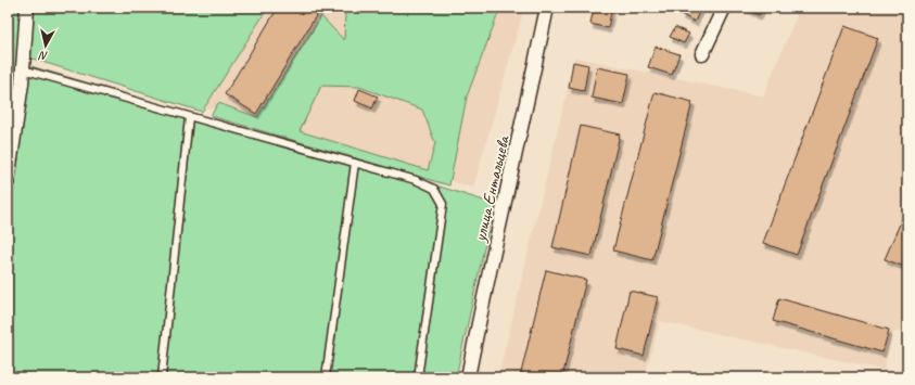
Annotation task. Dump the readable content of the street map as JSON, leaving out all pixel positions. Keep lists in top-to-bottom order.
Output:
{
  "streets": {
    "street": ["улица Ентальцева"]
  },
  "north": "bottom"
}
